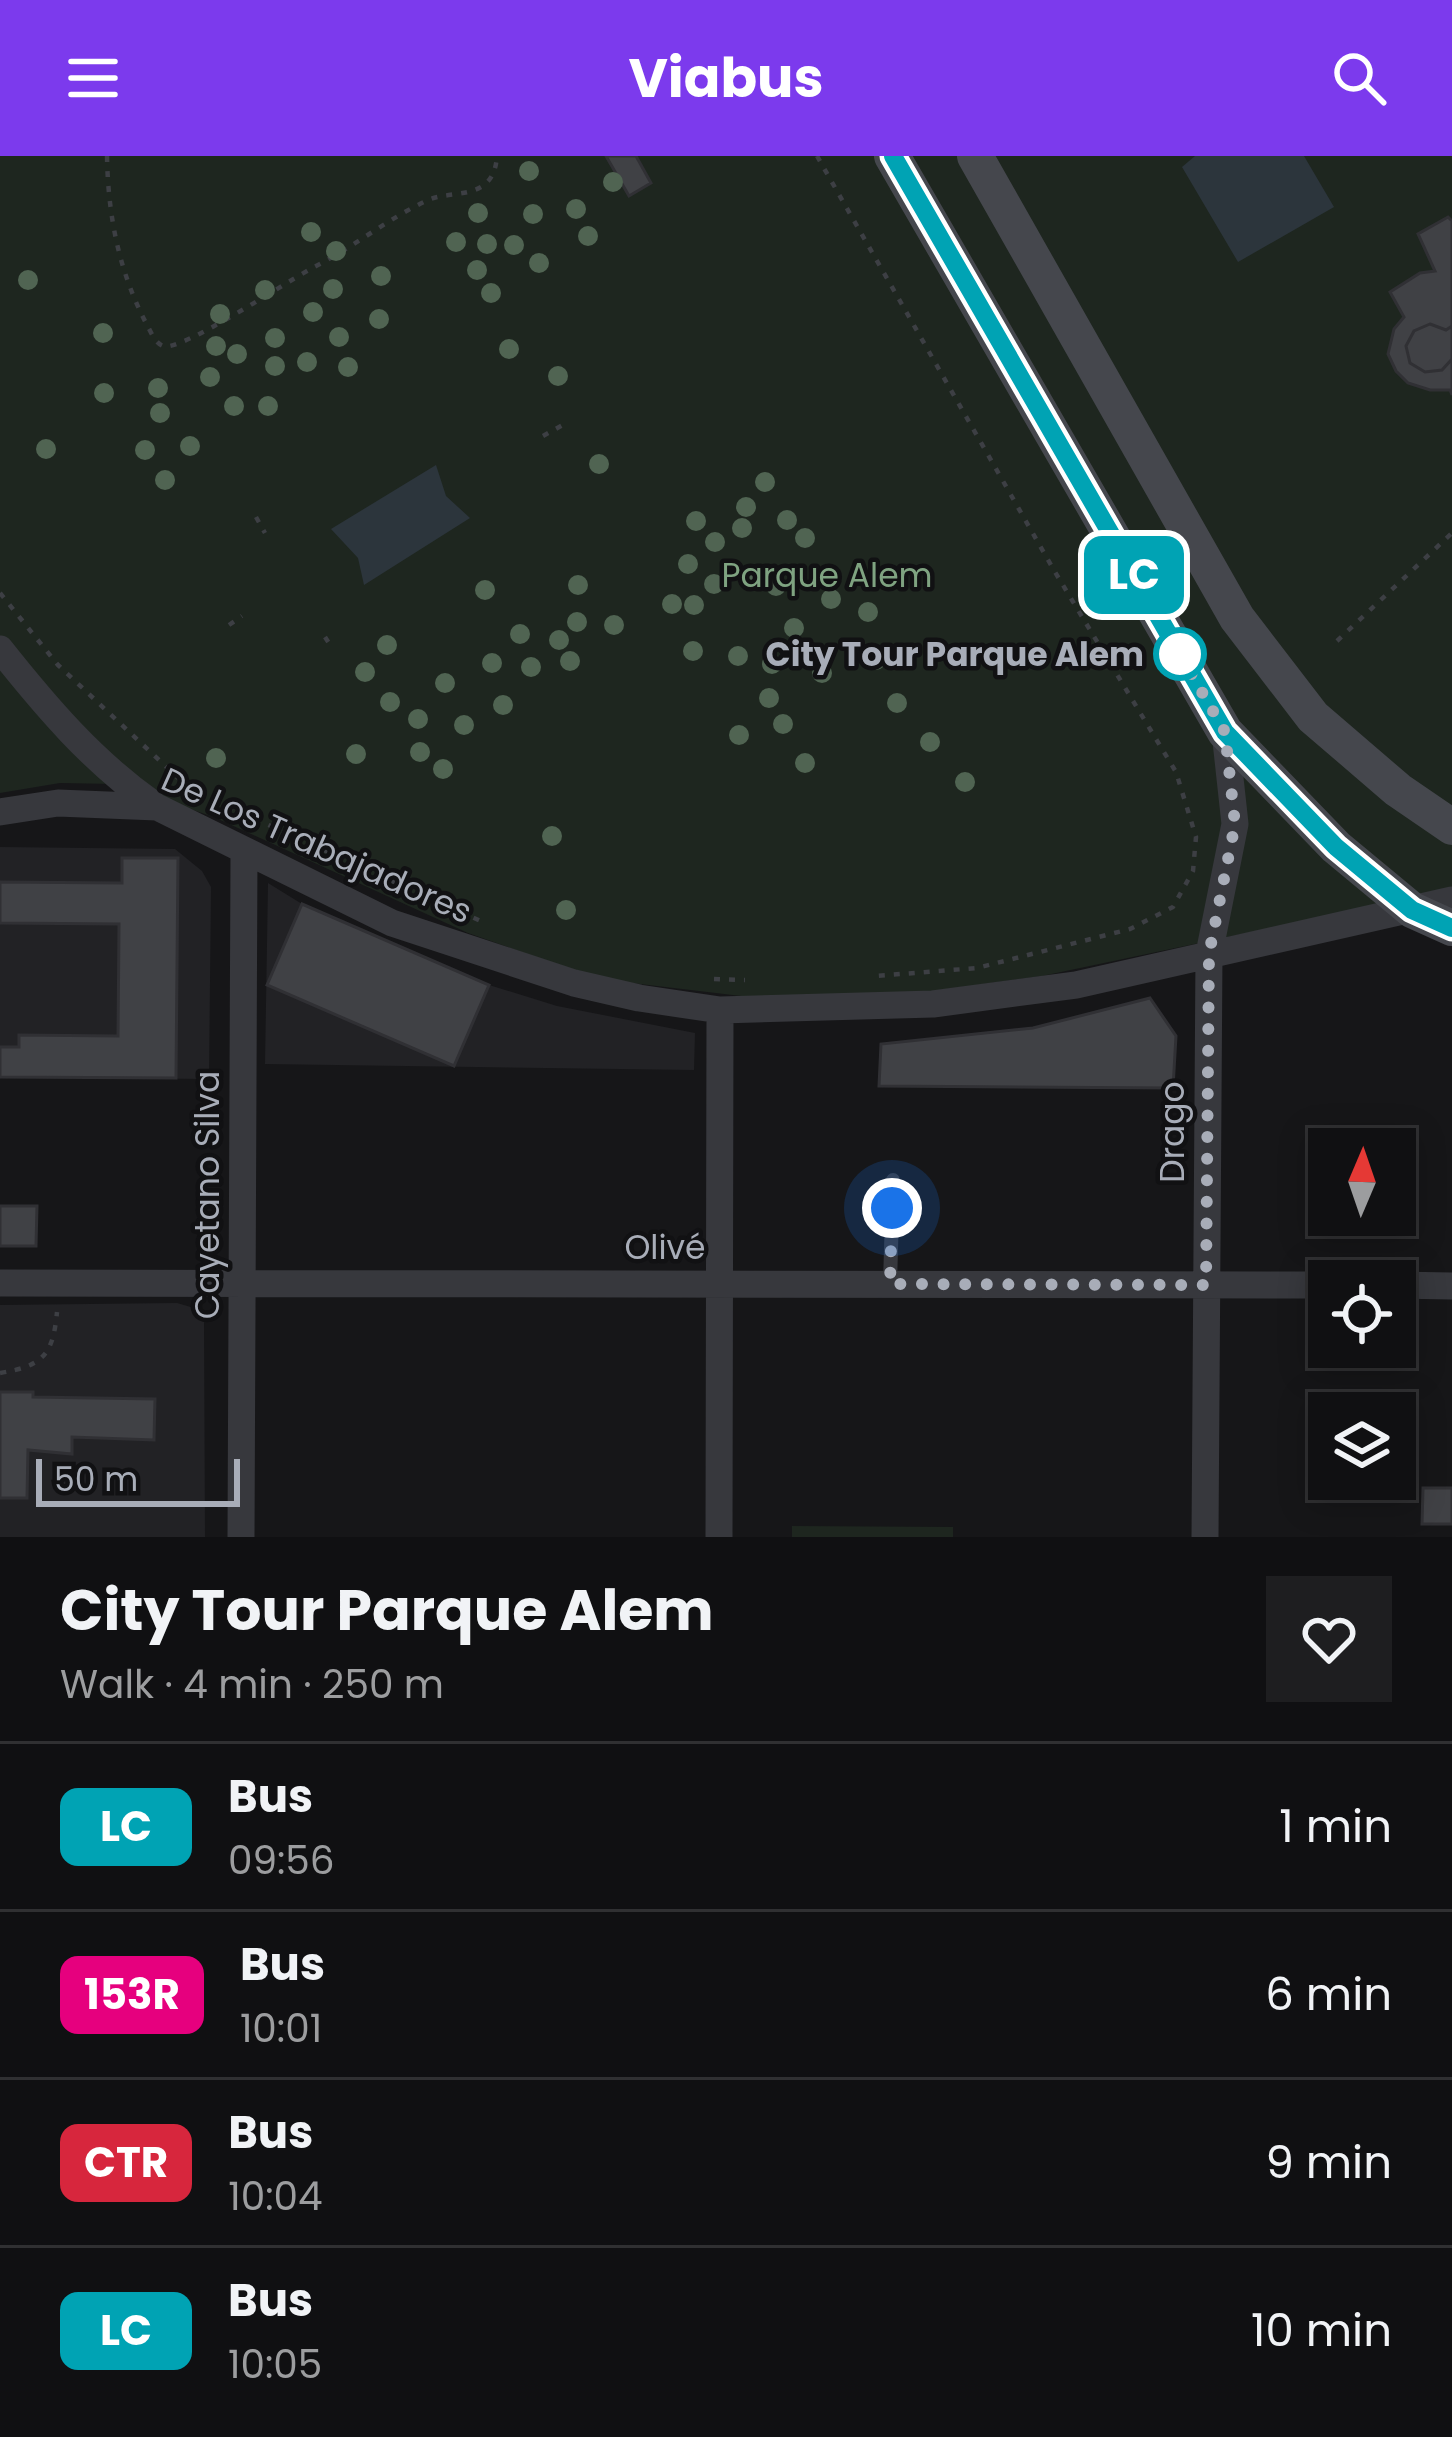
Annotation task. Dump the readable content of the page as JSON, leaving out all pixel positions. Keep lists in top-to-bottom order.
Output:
{
  "streets": {
    "street": [
      "De Los Trabajadores",
      "Drago",
      "Cayetano Silva",
      "Olivé"
    ]
  },
  "crossings": [
    ["De Los Trabajadores", "Drago"],
    ["De Los Trabajadores", "Cayetano Silva"],
    ["Drago", "Olivé"],
    ["Cayetano Silva", "Olivé"]
  ],
  "parks": ["Parque Alem"],
  "places": ["City Tour Parque Alem"],
  "lines": ["bus line LC"],
  "scale_bar": "50 m",
  "north": "top",
  "page": {
    "header": "Viabus",
    "on_map": "LC",
    "scale": "50 m",
    "heading": ["City Tour Parque Alem", "Walk · 4 min · 250 m"],
    "list": [
      {
        "mark": "LC",
        "name": "Bus",
        "note": "09:56",
        "value": "1 min"
      },
      {
        "mark": "153R",
        "name": "Bus",
        "note": "10:01",
        "value": "6 min"
      },
      {
        "mark": "CTR",
        "name": "Bus",
        "note": "10:04",
        "value": "9 min"
      },
      {
        "mark": "LC",
        "name": "Bus",
        "note": "10:05",
        "value": "10 min"
      }
    ]
  }
}
